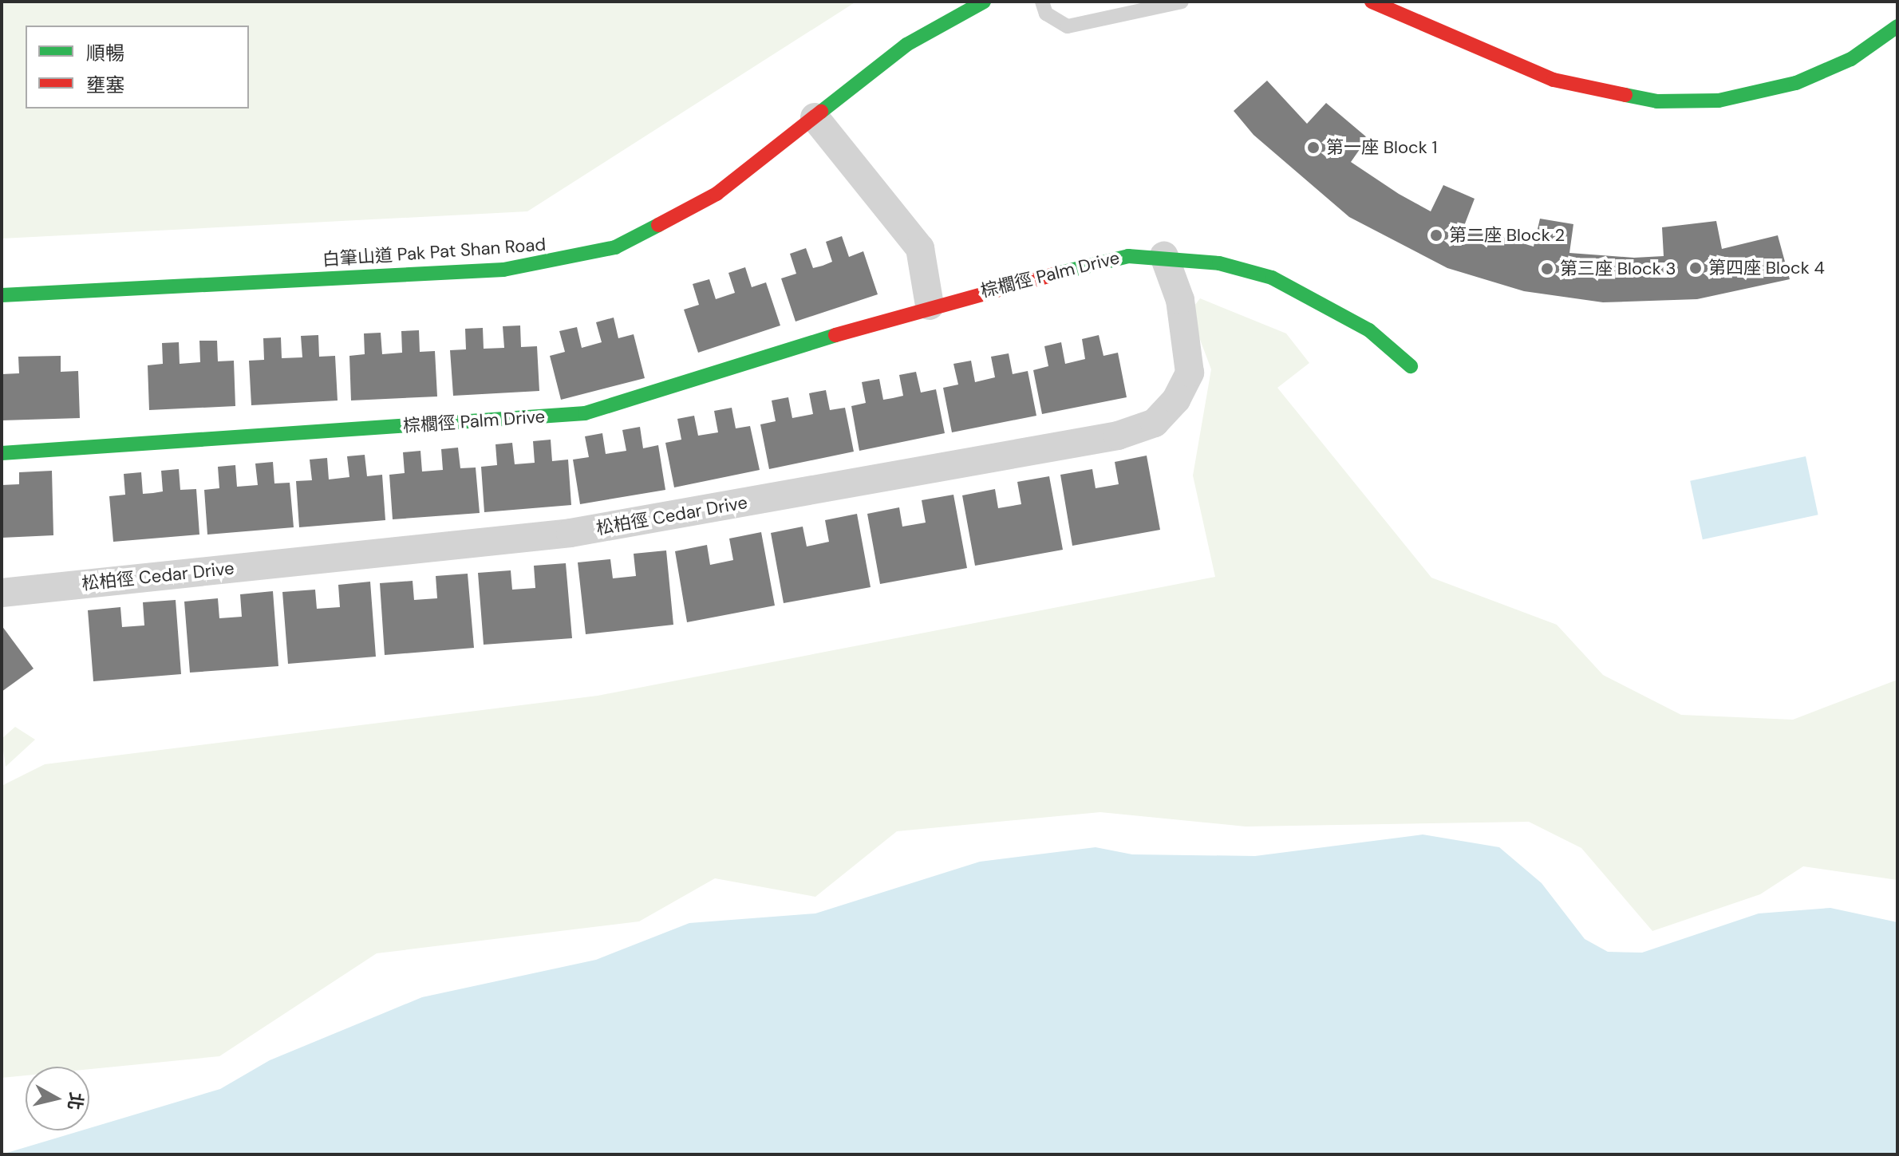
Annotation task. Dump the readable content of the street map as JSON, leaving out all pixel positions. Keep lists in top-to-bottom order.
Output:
{
  "streets": {
    "street": ["白筆山道 Pak Pat Shan Road", "棕櫚徑 Palm Drive", "松柏徑 Cedar Drive"]
  },
  "crossings": [
    ["棕櫚徑 Palm Drive", "松柏徑 Cedar Drive"]
  ],
  "places": [
    "第一座 Block 1",
    "第二座 Block 2",
    "第四座 Block 4",
    "第三座 Block 3"
  ],
  "legend": ["順暢", "壅塞"],
  "north": "right"
}
